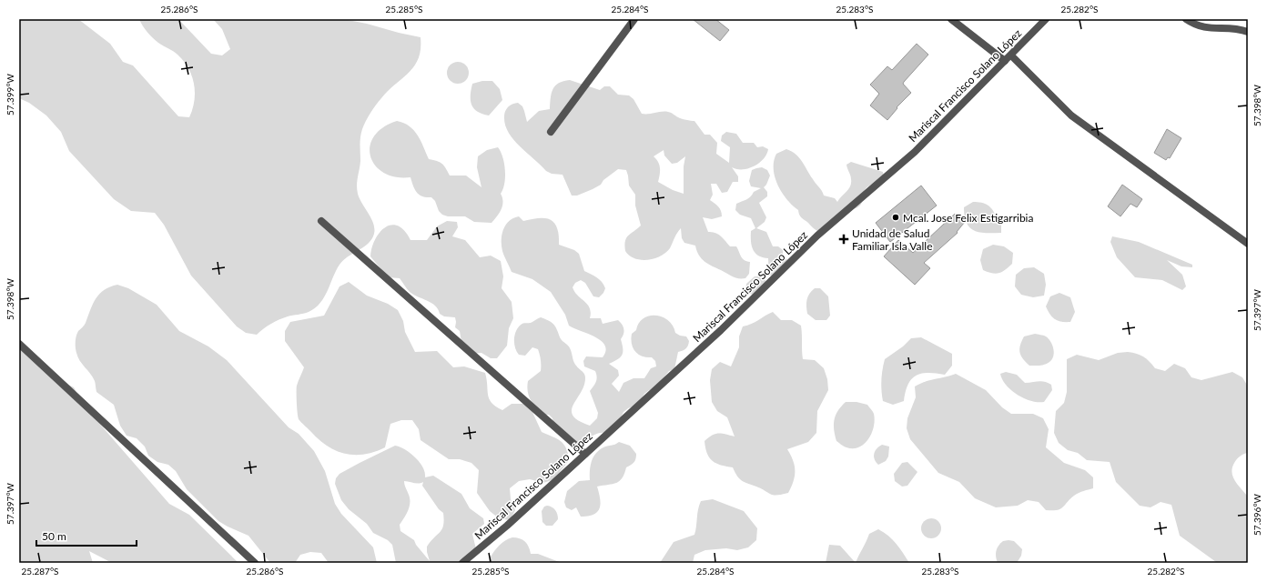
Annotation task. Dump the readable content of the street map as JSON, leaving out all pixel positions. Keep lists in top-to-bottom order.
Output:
{
  "streets": {
    "street": ["Mariscal Francisco Solano López"]
  },
  "places": {
    "other": ["Mcal. Jose Felix Estigarribia"],
    "health": ["Unidad de Salud Familiar Isla Valle"]
  },
  "scale_bar": "50 m",
  "coordinates": [
    "25.286°S",
    "25.285°S",
    "25.284°S",
    "25.283°S",
    "25.282°S",
    "57.399°W",
    "57.398°W",
    "57.397°W",
    "57.396°W",
    "25.287°S"
  ]
}
